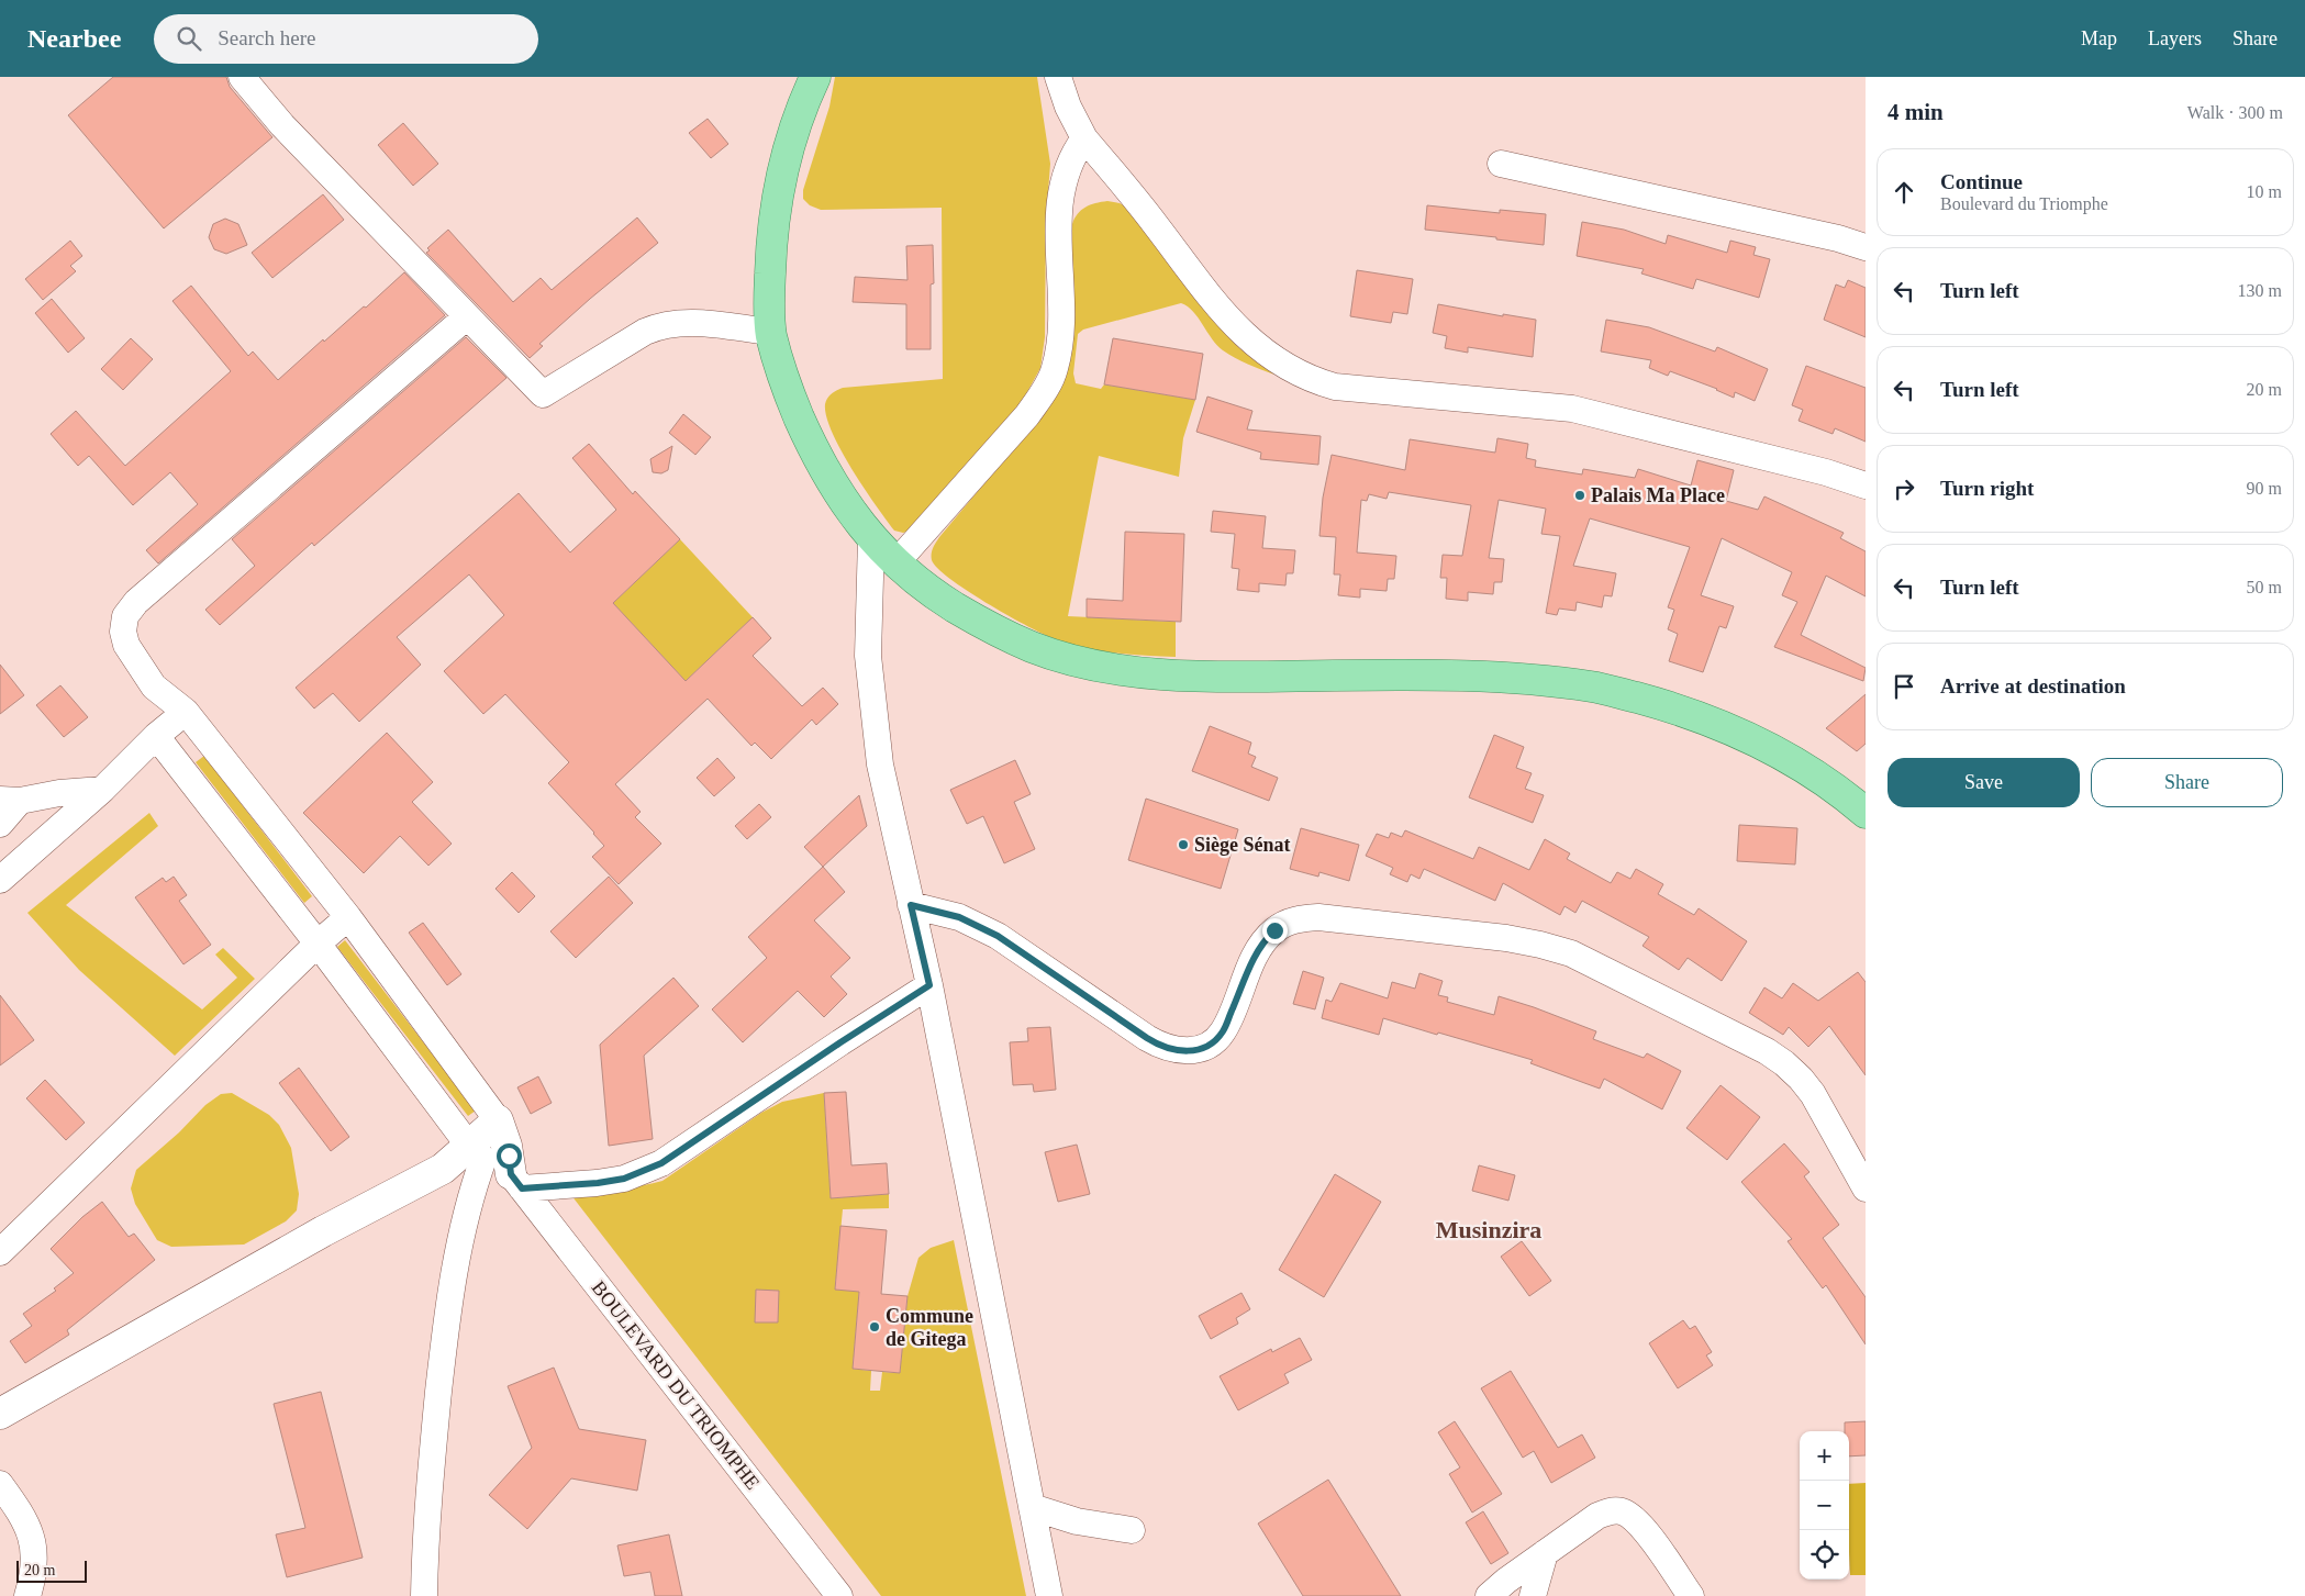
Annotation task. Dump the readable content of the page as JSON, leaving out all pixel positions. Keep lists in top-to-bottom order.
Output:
{
  "streets": {
    "street": ["BOULEVARD DU TRIOMPHE"]
  },
  "districts": ["Musinzira"],
  "places": ["Palais Ma Place", "Siège Sénat", "Commune de Gitega"],
  "scale_bar": "20 m",
  "page": {
    "header": "Nearbee",
    "search": "Search here",
    "nav": ["Map", "Layers", "Share"],
    "heading": ["4 min", "Walk · 300 m"],
    "list": [
      ["Continue", "Boulevard du Triomphe", "10 m"],
      ["Turn left", "130 m"],
      ["Turn left", "20 m"],
      ["Turn right", "90 m"],
      ["Turn left", "50 m"],
      "Arrive at destination"
    ],
    "buttons": ["Save", "Share"],
    "map_buttons": ["+", "−"],
    "scale": "20 m"
  }
}
